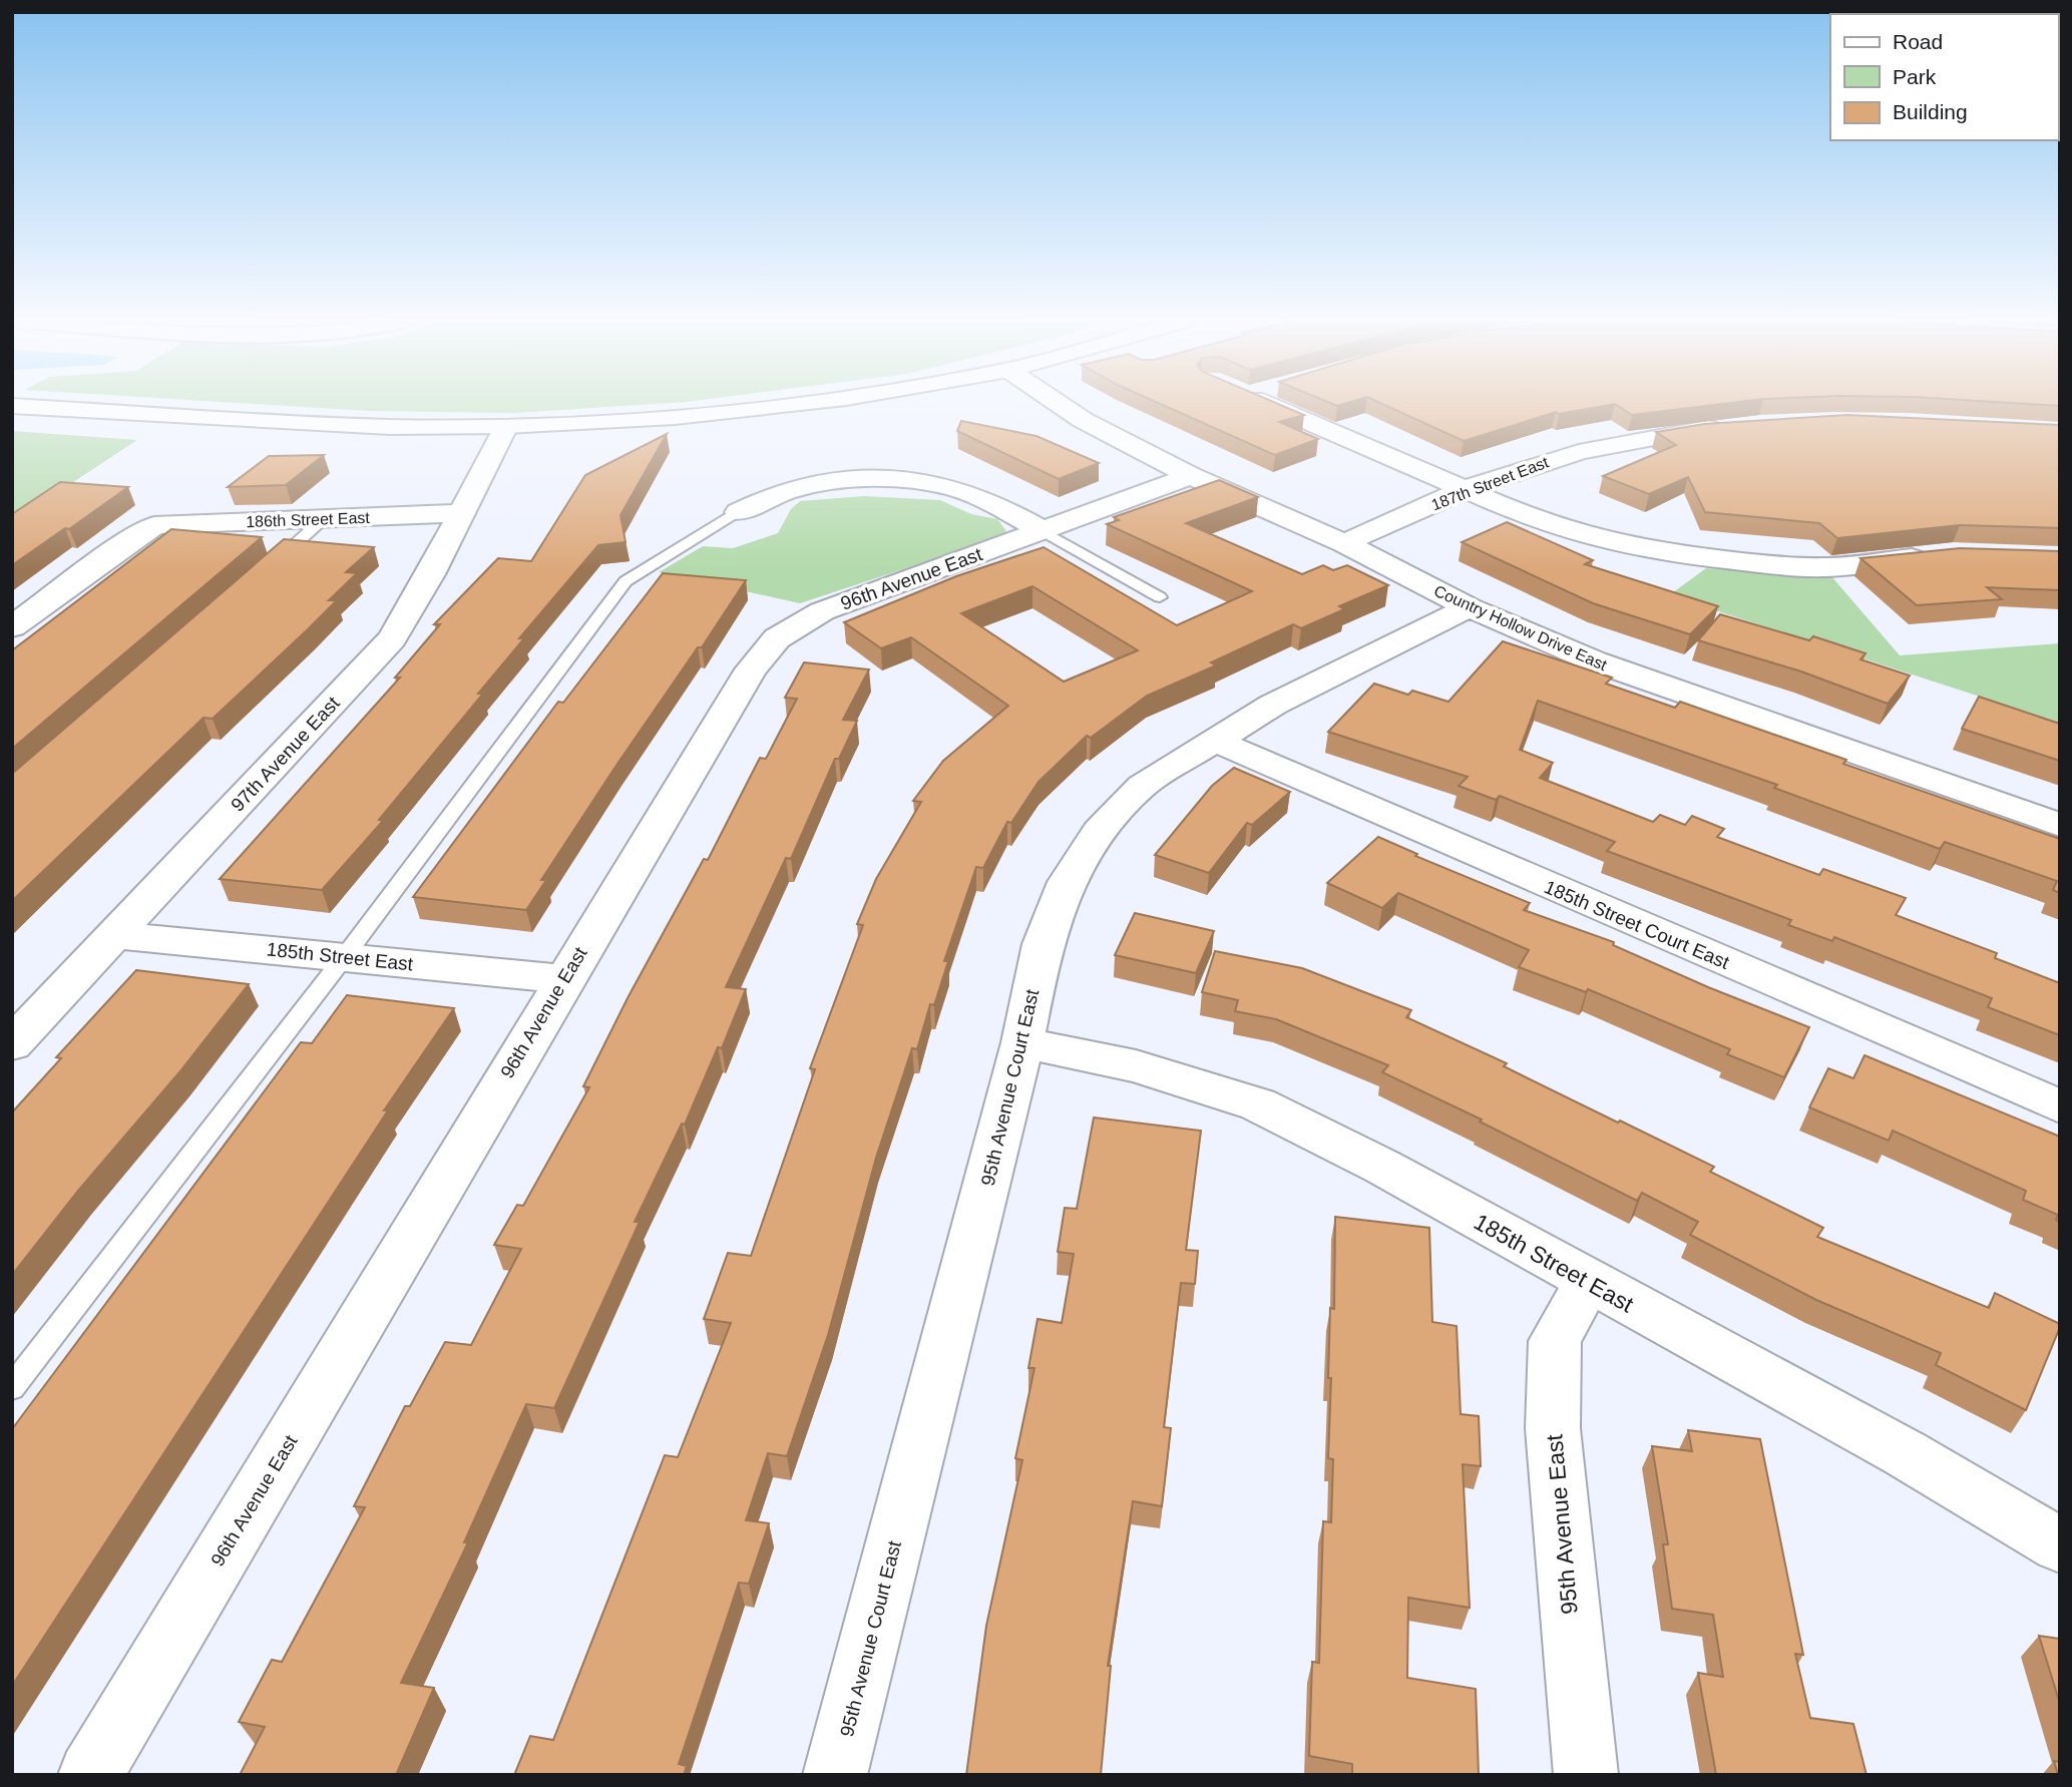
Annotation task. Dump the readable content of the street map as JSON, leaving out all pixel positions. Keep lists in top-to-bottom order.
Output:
{
  "streets": {
    "street": [
      "187th Street East",
      "186th Street East",
      "96th Avenue East",
      "Country Hollow Drive East",
      "97th Avenue East",
      "185th Street Court East",
      "185th Street East",
      "95th Avenue Court East",
      "95th Avenue East"
    ]
  },
  "crossings": [
    ["187th Street East", "Country Hollow Drive East"],
    ["186th Street East", "97th Avenue East"],
    ["96th Avenue East", "Country Hollow Drive East"],
    ["96th Avenue East", "185th Street East"],
    ["Country Hollow Drive East", "95th Avenue Court East"],
    ["97th Avenue East", "185th Street East"],
    ["185th Street Court East", "95th Avenue Court East"],
    ["185th Street East", "95th Avenue Court East"],
    ["185th Street East", "95th Avenue East"]
  ],
  "legend": ["Road", "Park", "Building"]
}
